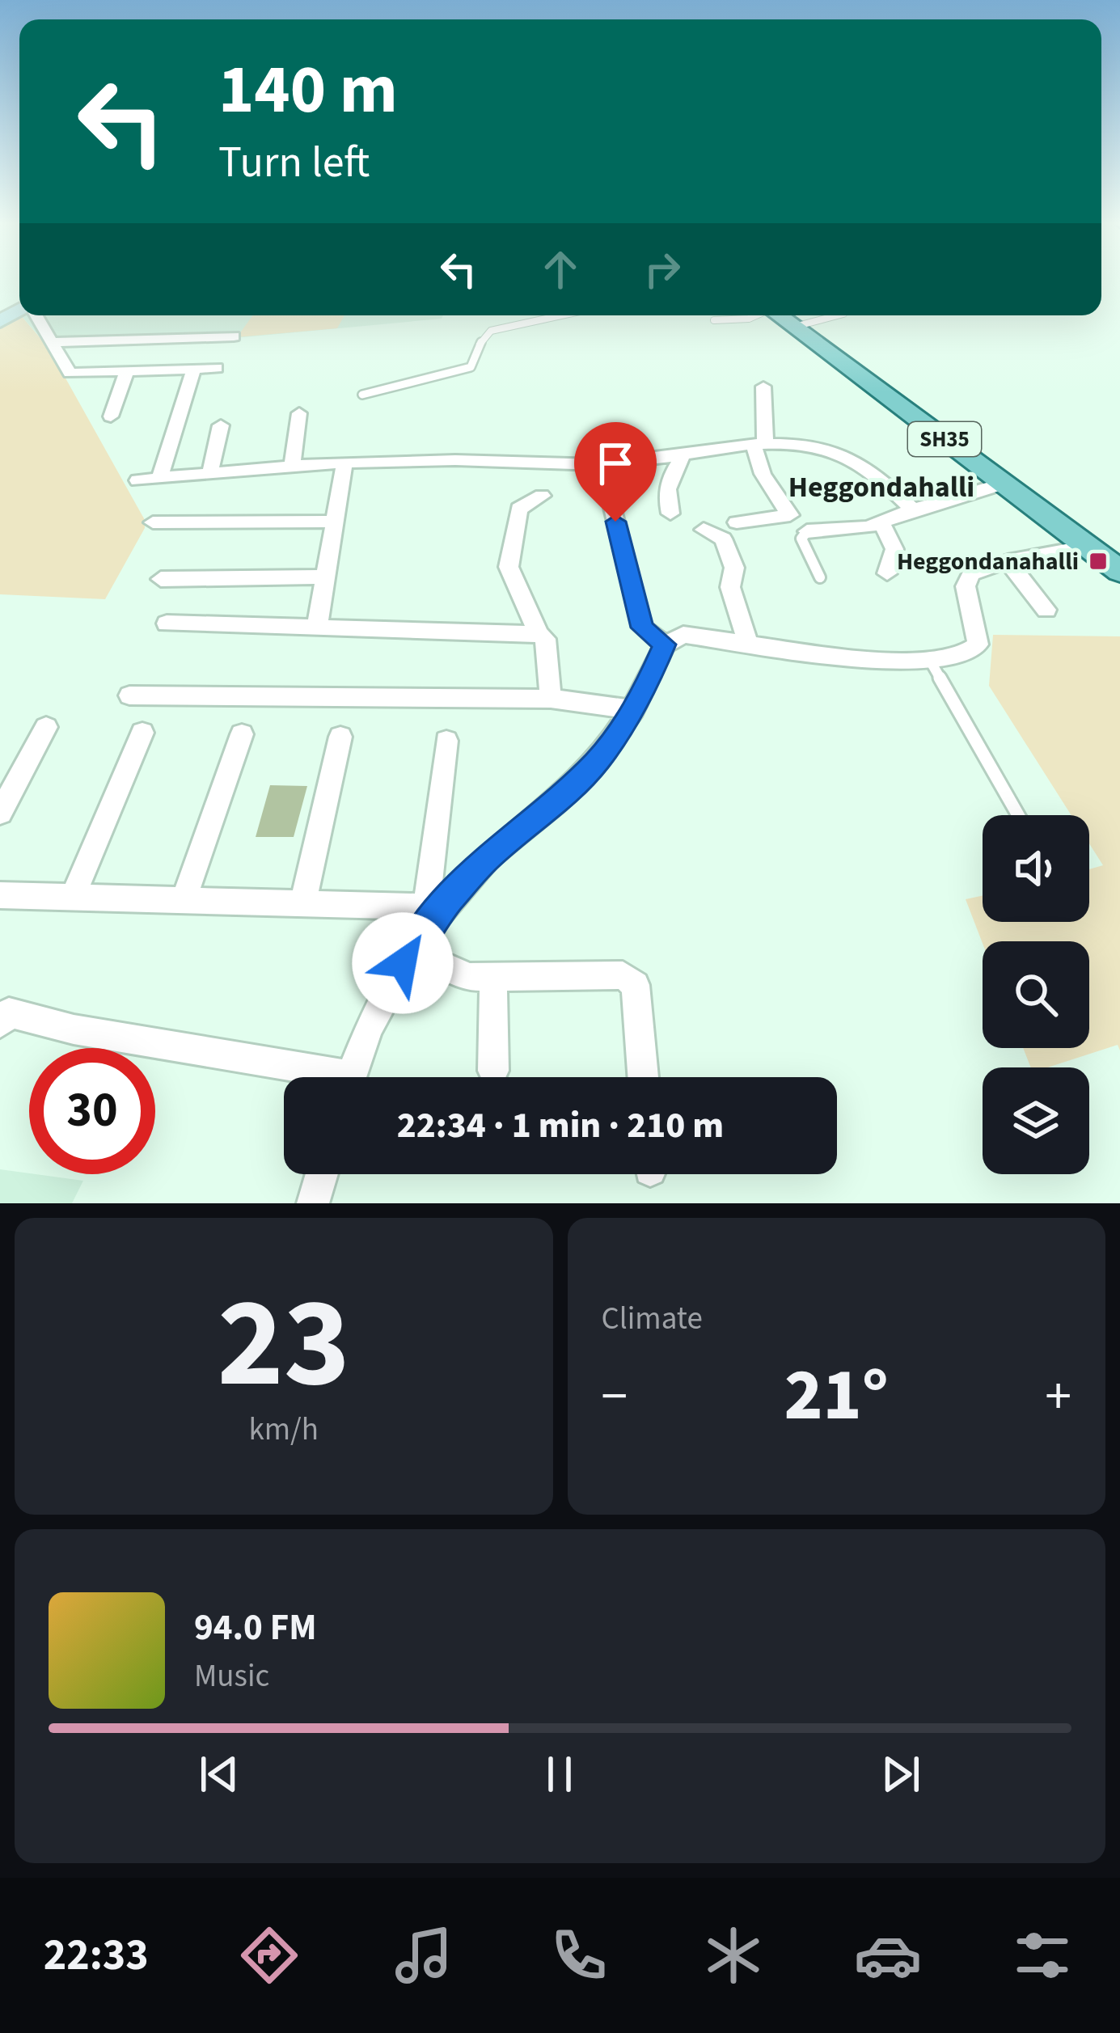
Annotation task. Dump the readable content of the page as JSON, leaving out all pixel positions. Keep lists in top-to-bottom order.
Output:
{
  "streets": {
    "main road": ["SH35"]
  },
  "districts": ["Heggondahalli"],
  "places": {
    "transit": ["Heggondanahalli"]
  },
  "page": {
    "turn": ["140 m", "Turn left"],
    "limit": "30",
    "trip": "22:34 · 1 min · 210 m",
    "tile": [
      ["23", "km/h"],
      "Climate"
    ],
    "heat": ["−", "21°", "+"],
    "song": ["94.0 FM", "Music"],
    "tabs": "22:33"
  }
}
